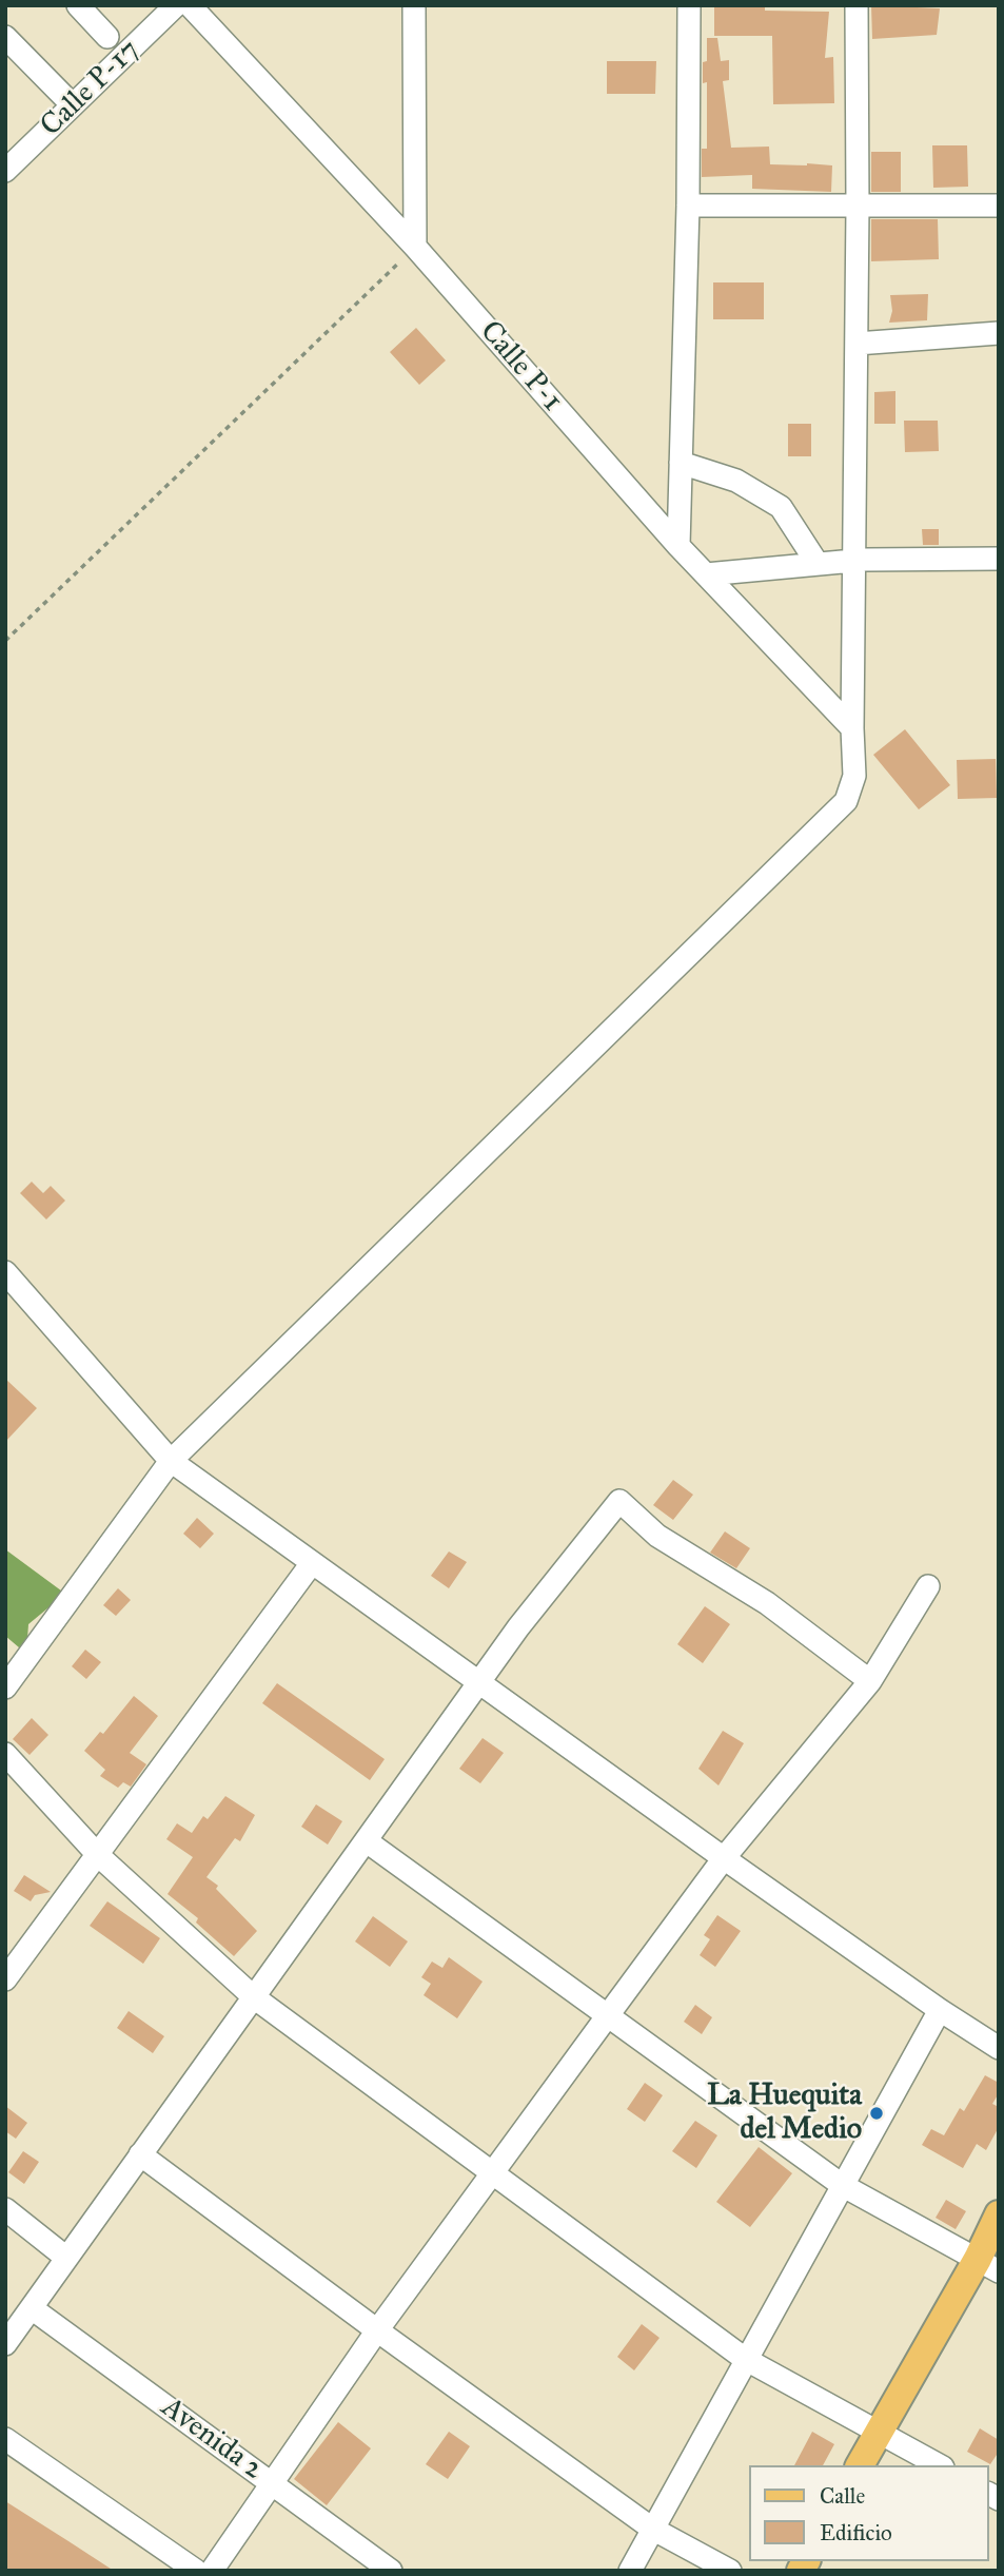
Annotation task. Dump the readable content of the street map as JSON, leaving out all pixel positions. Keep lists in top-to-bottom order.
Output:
{
  "streets": {
    "street": ["Calle P-17", "Calle P-1", "Avenida 2"]
  },
  "places": ["La Huequita del Medio"],
  "legend": ["Calle", "Edificio"]
}
